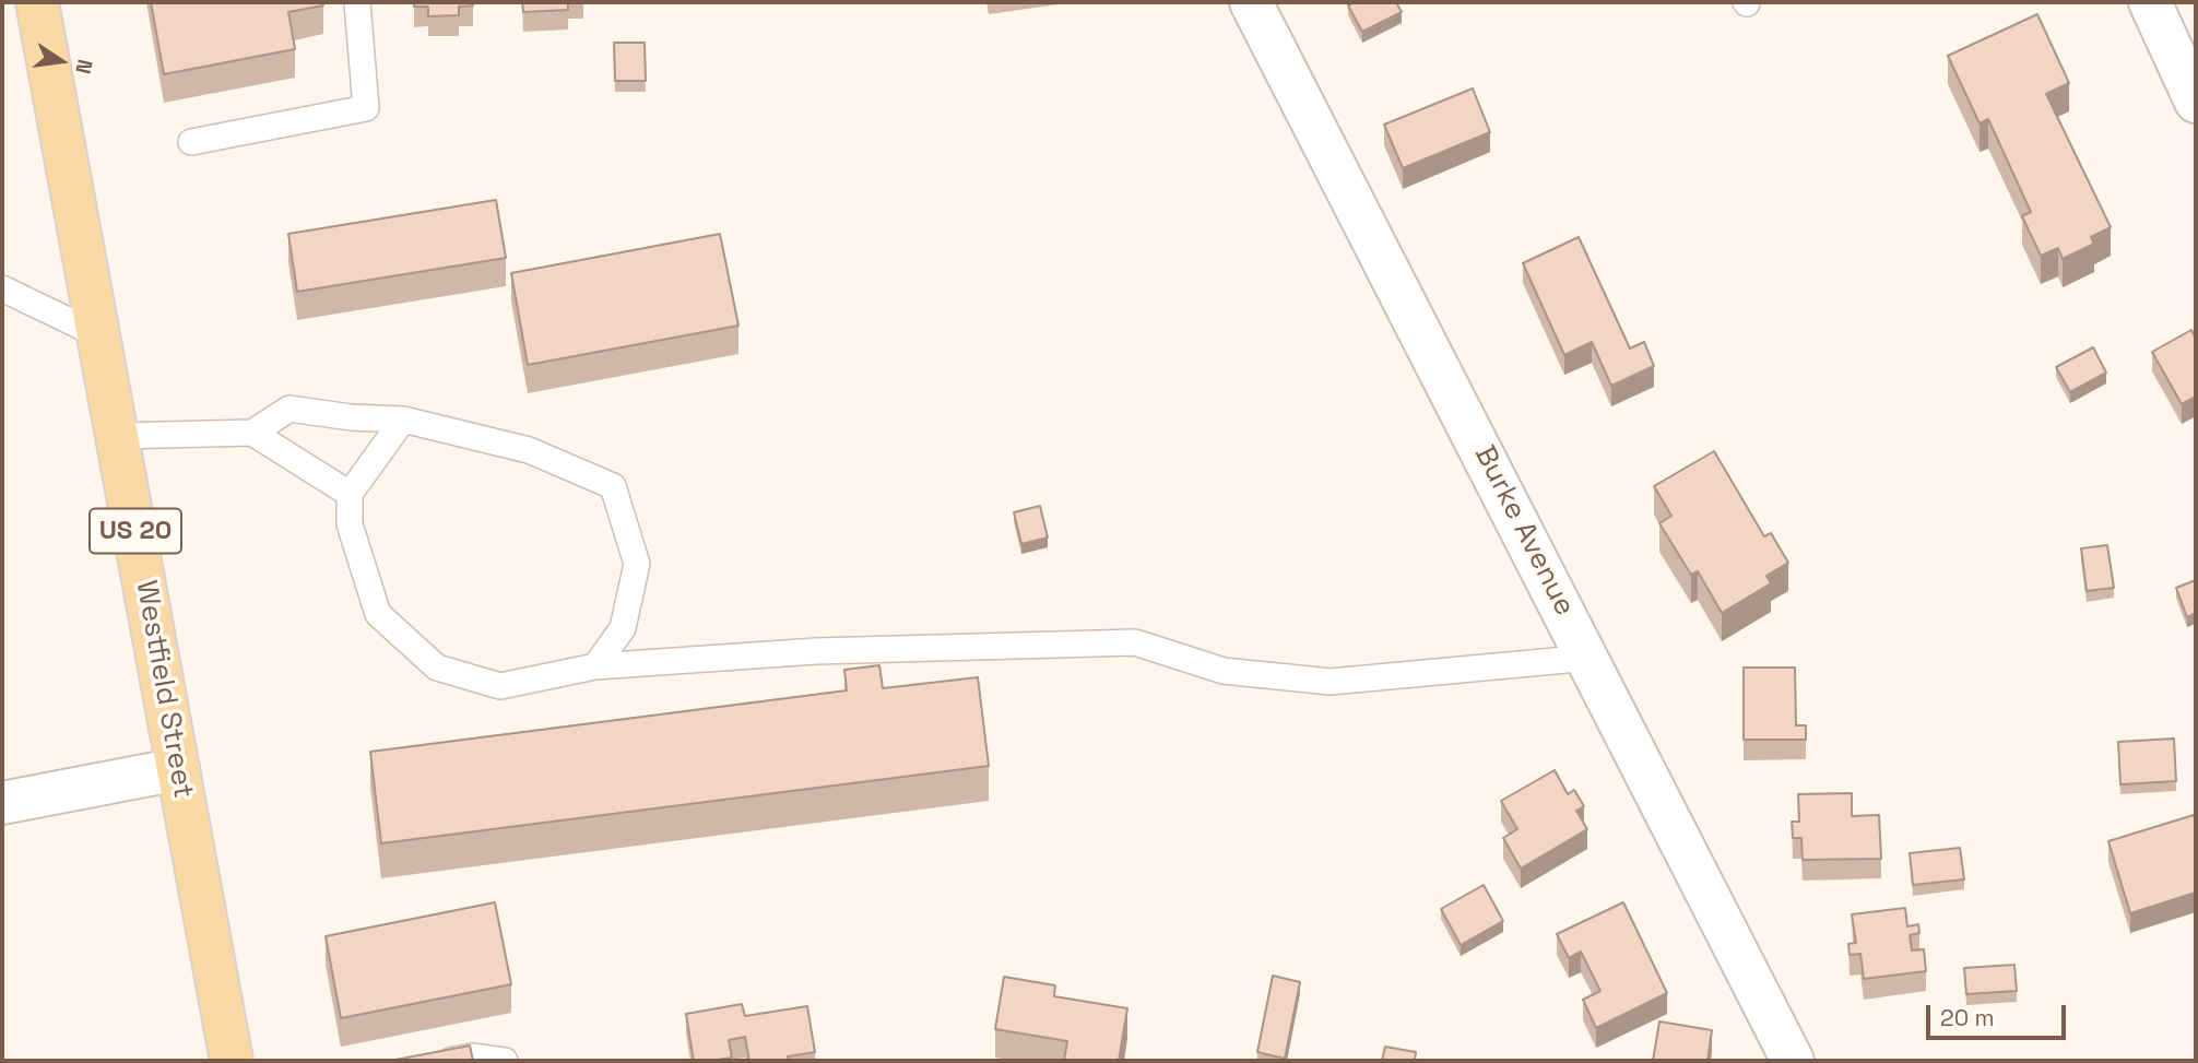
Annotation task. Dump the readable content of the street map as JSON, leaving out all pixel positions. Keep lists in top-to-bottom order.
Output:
{
  "streets": {
    "main road": ["US 20", "Westfield Street"],
    "street": ["Burke Avenue"]
  },
  "scale_bar": "20 m",
  "north": "right"
}
